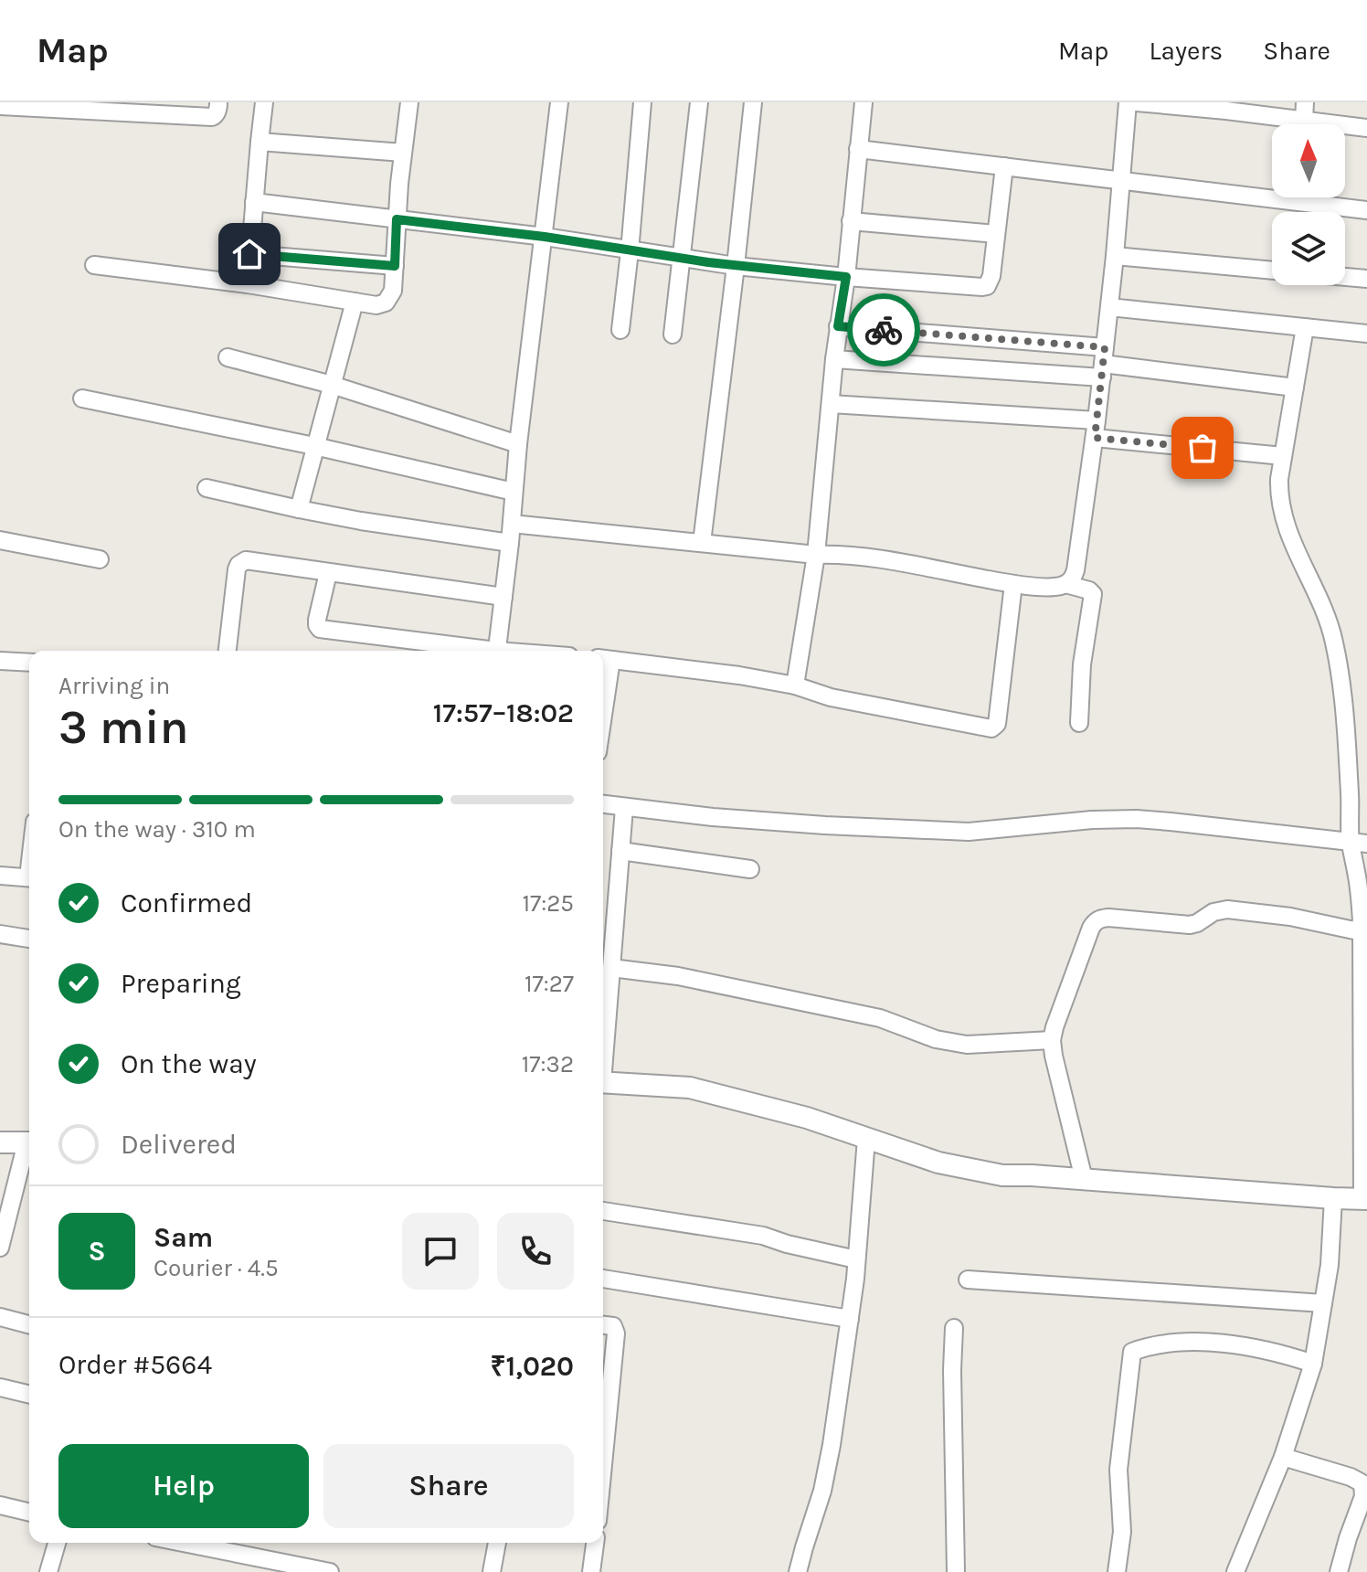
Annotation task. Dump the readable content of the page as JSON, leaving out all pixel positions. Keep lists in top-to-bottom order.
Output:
{
  "north": "top",
  "page": {
    "header": "Map",
    "nav": ["Map", "Layers", "Share"],
    "heading": ["3 min", "Arriving in", "17:57–18:02"],
    "panel": [
      "Sam",
      "Courier · 4.5",
      "Order #5664",
      "₹1,020"
    ],
    "bar": "On the way · 310 m",
    "list": [
      ["Confirmed", "17:25"],
      ["Preparing", "17:27"],
      ["On the way", "17:32"],
      "Delivered"
    ],
    "round": "S",
    "buttons": ["Help", "Share"]
  }
}
